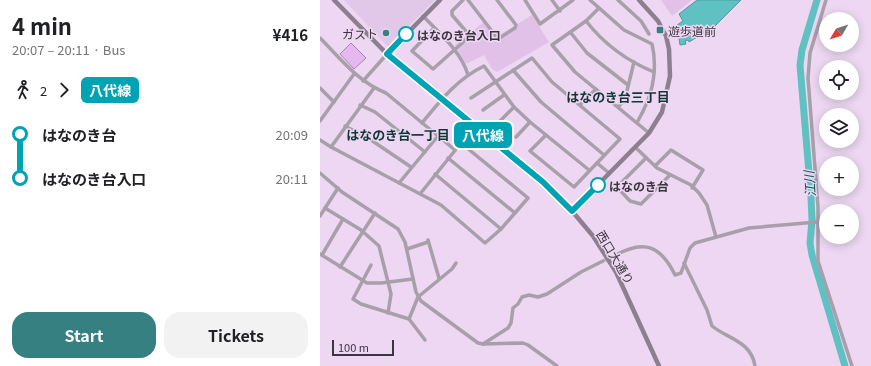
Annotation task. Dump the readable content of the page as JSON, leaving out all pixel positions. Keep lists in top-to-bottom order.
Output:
{
  "streets": {
    "street": ["西口大通り"]
  },
  "districts": ["はなのき台三丁目", "はなのき台一丁目"],
  "water": ["江川"],
  "places": {
    "transit": ["遊歩道前"],
    "other": ["ガスト", "はなのき台入口", "はなのき台"]
  },
  "lines": ["bus line 八代線"],
  "scale_bar": "100 m",
  "north": "bottom left",
  "page": {
    "heading": ["4 min", "20:07 – 20:11 · Bus", "¥416"],
    "on_map": "八代線",
    "map_buttons": ["+", "−"],
    "legs": ["2", "八代線"],
    "list": [
      {
        "name": "はなのき台",
        "value": "20:09"
      },
      {
        "name": "はなのき台入口",
        "value": "20:11"
      }
    ],
    "buttons": ["Start", "Tickets"],
    "scale": "100 m"
  }
}
